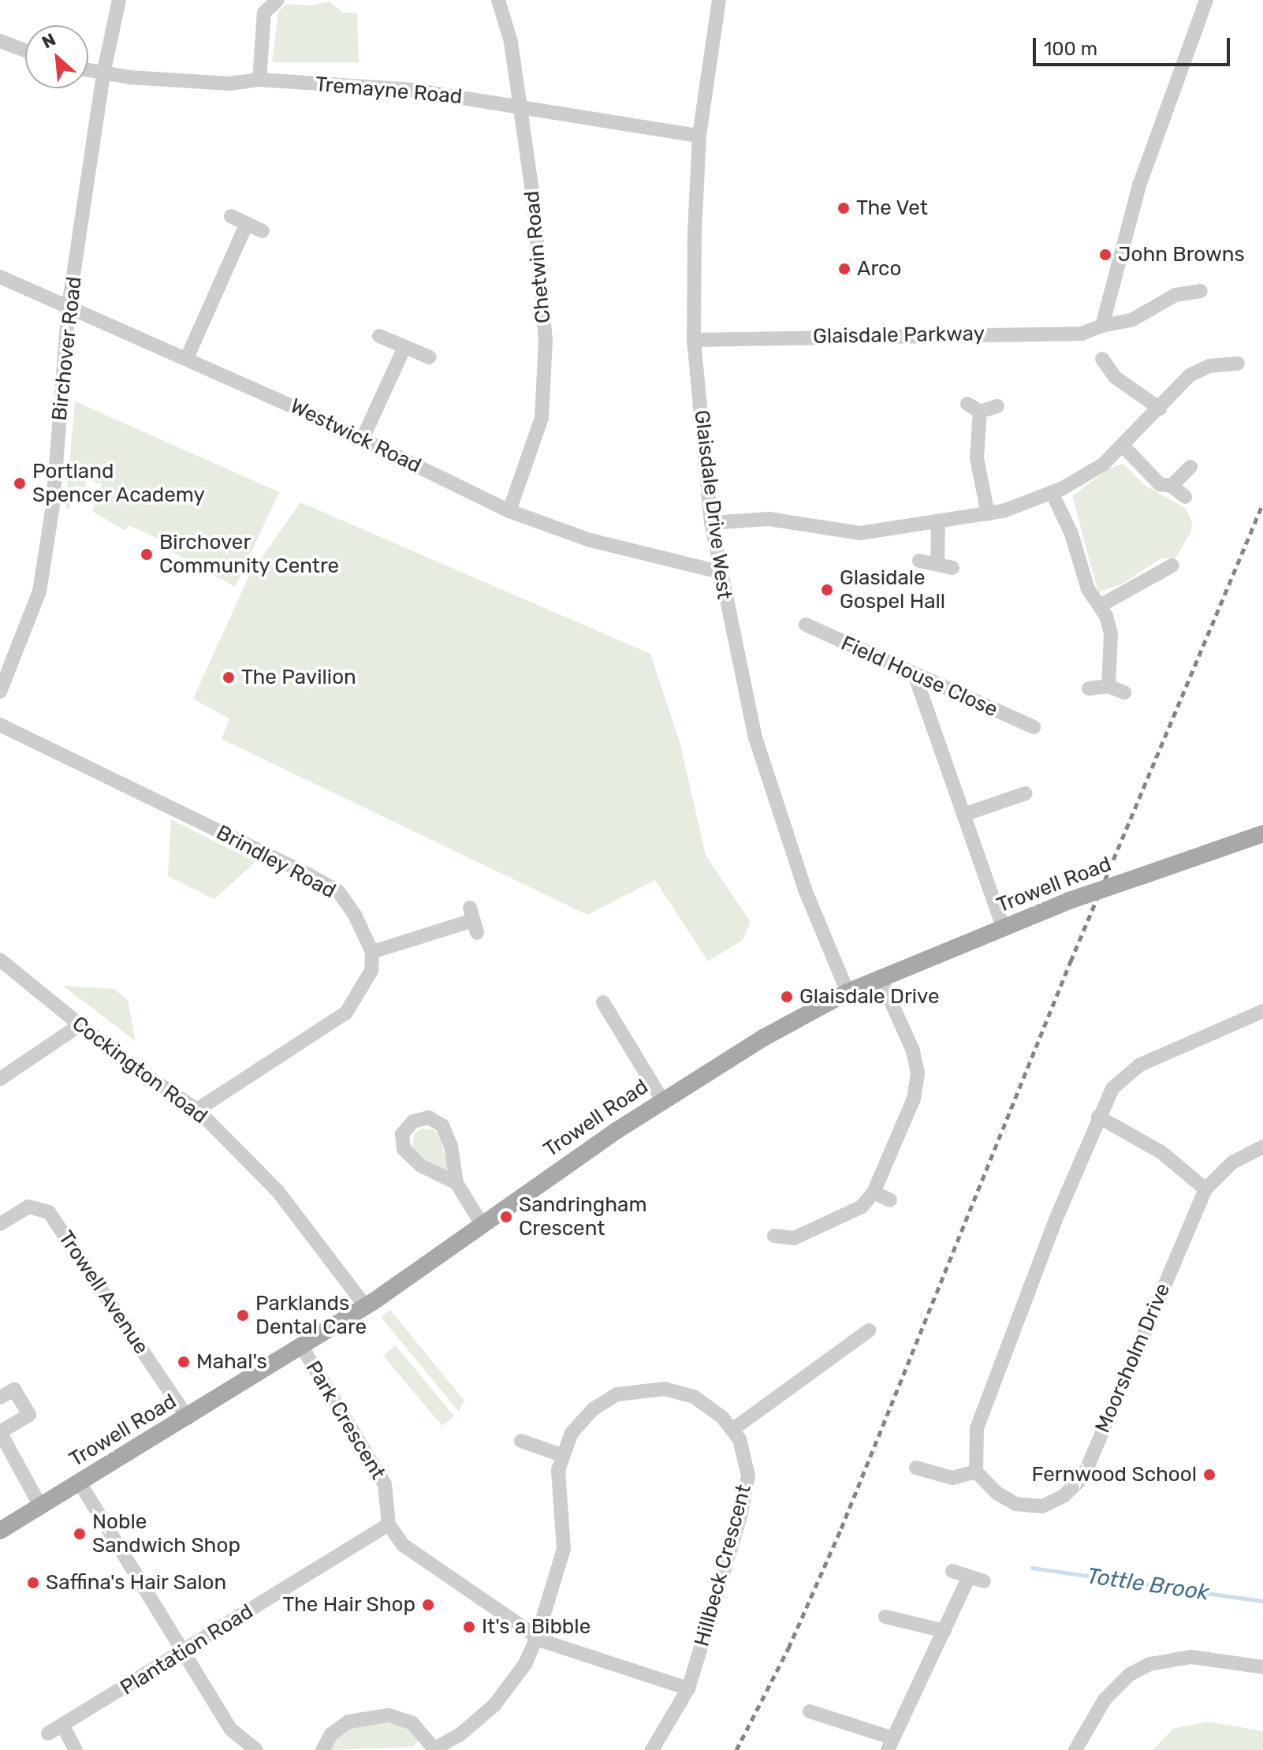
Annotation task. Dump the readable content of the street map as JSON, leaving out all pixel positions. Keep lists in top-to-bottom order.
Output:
{
  "streets": {
    "main road": ["Trowell Road"],
    "street": [
      "Tremayne Road",
      "Chetwin Road",
      "Glaisdale Parkway",
      "Birchover Road",
      "Westwick Road",
      "Glaisdale Drive West",
      "Field House Close",
      "Brindley Road",
      "Cockington Road",
      "Trowell Avenue",
      "Moorsholm Drive",
      "Park Crescent",
      "Hillbeck Crescent",
      "Plantation Road"
    ]
  },
  "crossings": [
    ["Tremayne Road", "Chetwin Road"],
    ["Tremayne Road", "Birchover Road"],
    ["Tremayne Road", "Glaisdale Drive West"],
    ["Chetwin Road", "Westwick Road"],
    ["Glaisdale Parkway", "Glaisdale Drive West"],
    ["Birchover Road", "Westwick Road"],
    ["Westwick Road", "Glaisdale Drive West"],
    ["Glaisdale Drive West", "Trowell Road"],
    ["Trowell Road", "Cockington Road"],
    ["Trowell Road", "Trowell Avenue"],
    ["Trowell Road", "Park Crescent"],
    ["Park Crescent", "Plantation Road"]
  ],
  "water": ["Tottle Brook"],
  "places": [
    "The Vet",
    "John Browns",
    "Arco",
    "Portland Spencer Academy",
    "Birchover Community Centre",
    "Glasidale Gospel Hall",
    "The Pavilion",
    "Glaisdale Drive",
    "Sandringham Crescent",
    "Parklands Dental Care",
    "Mahal's",
    "Fernwood School",
    "Noble Sandwich Shop",
    "Saffina's Hair Salon",
    "The Hair Shop",
    "It's a Bibble"
  ],
  "scale_bar": "100 m",
  "north": "top left"
}
